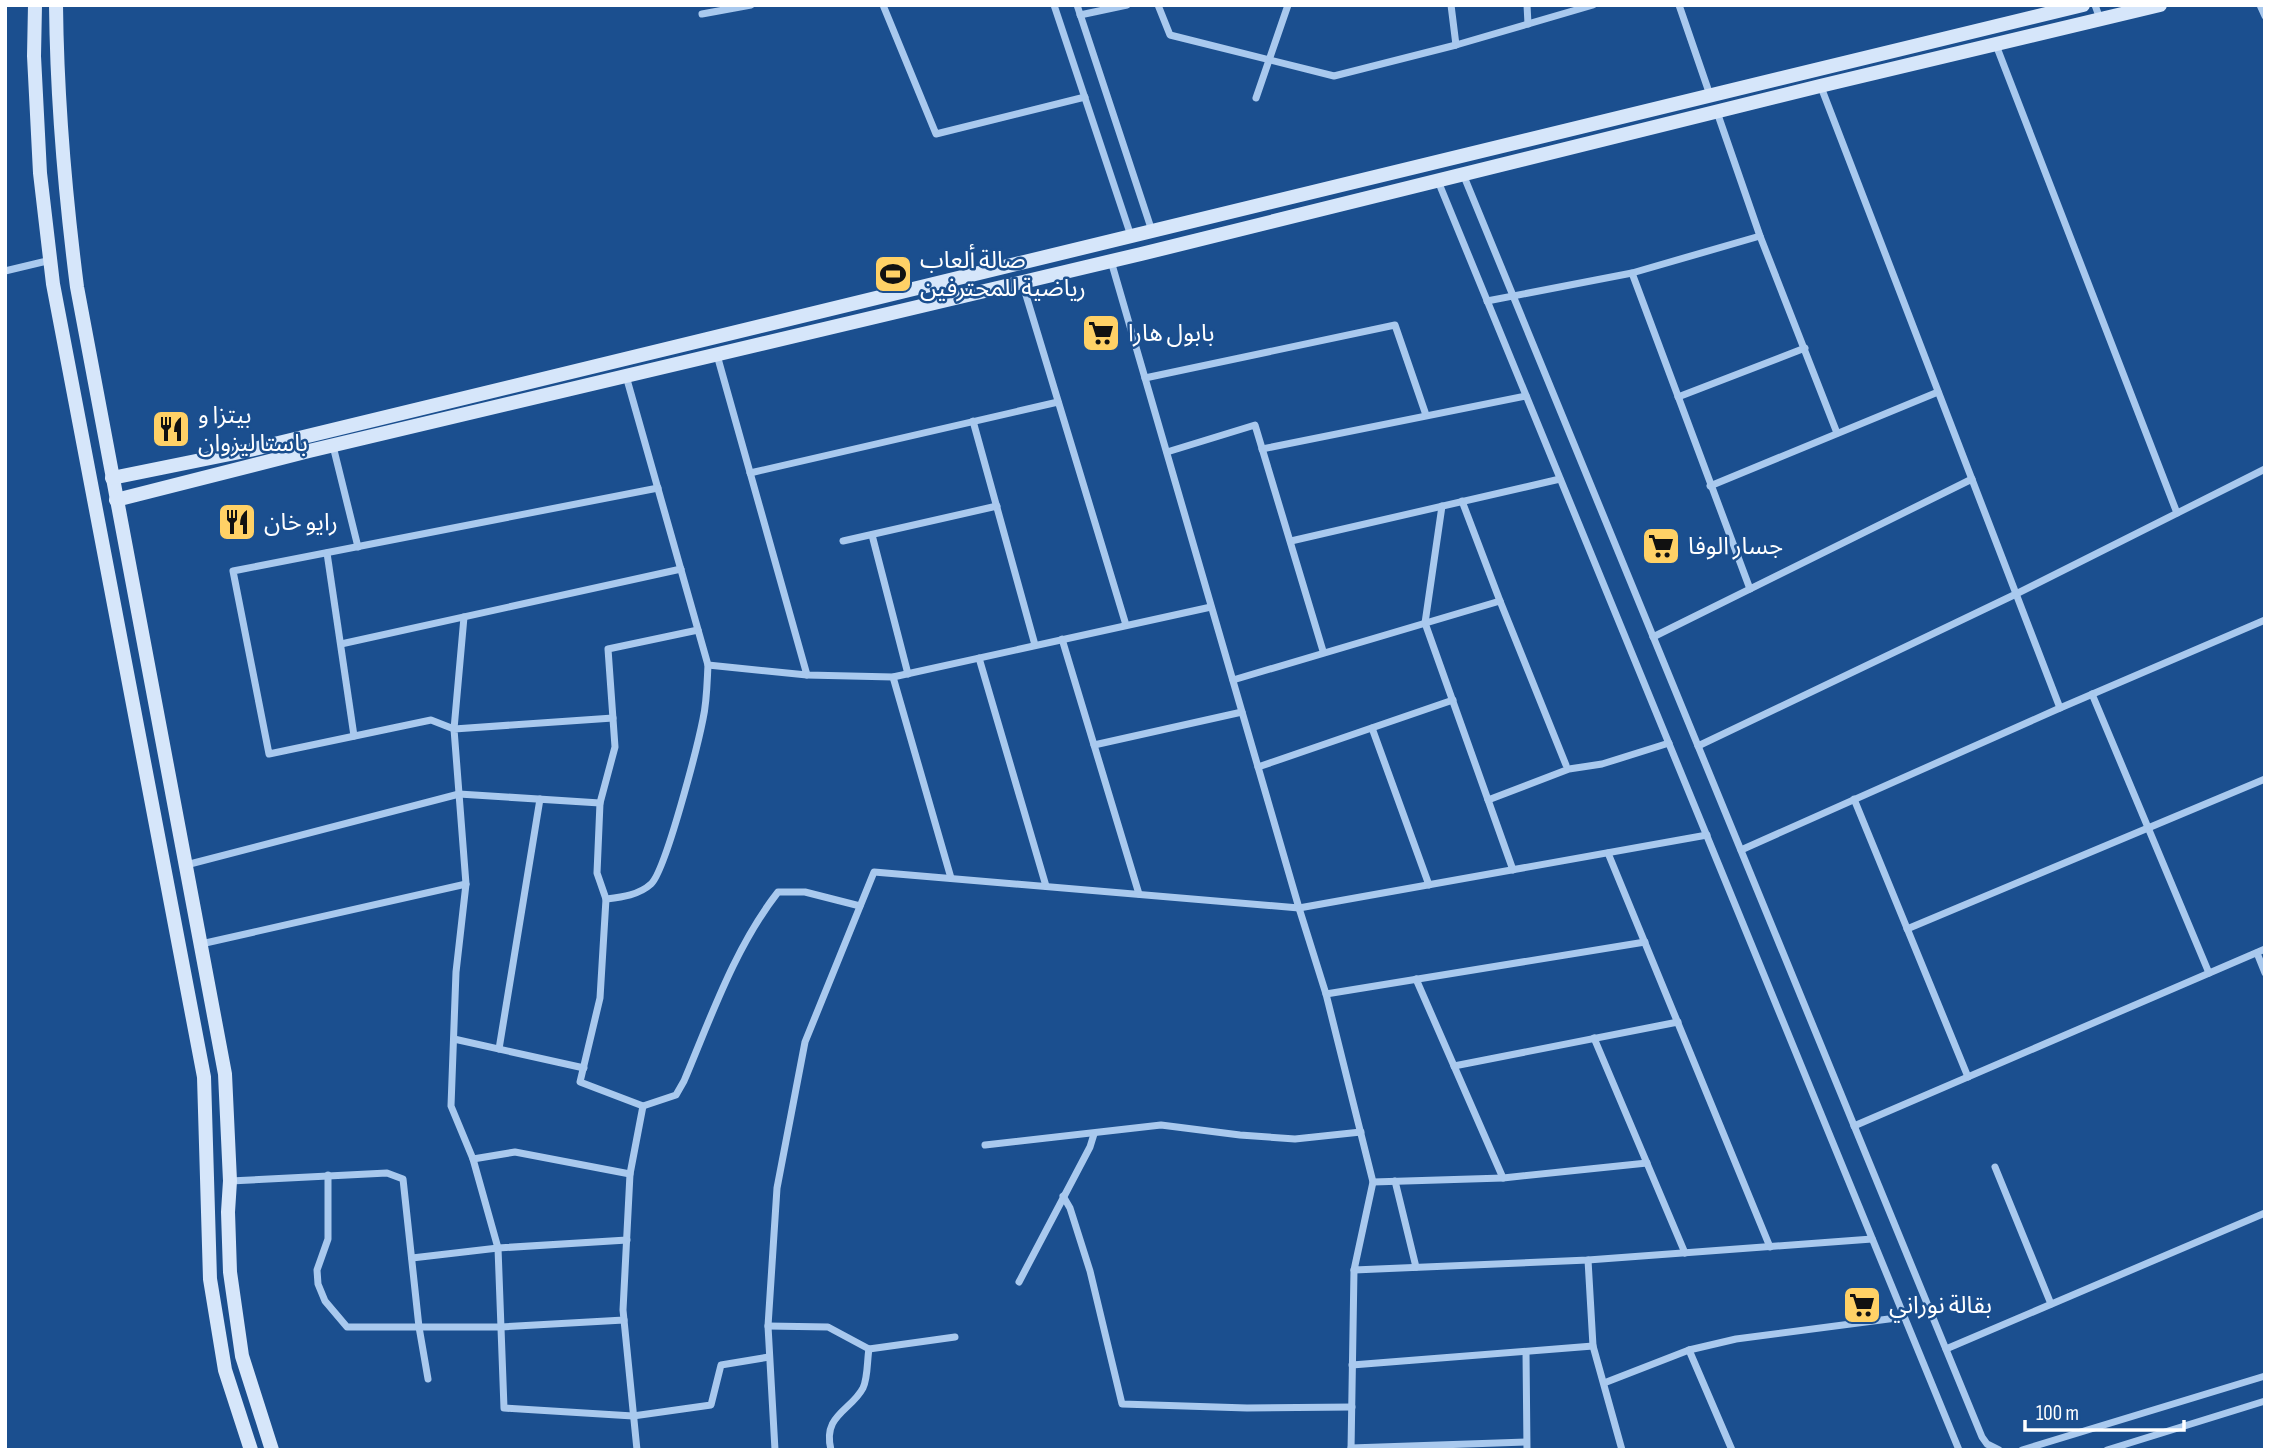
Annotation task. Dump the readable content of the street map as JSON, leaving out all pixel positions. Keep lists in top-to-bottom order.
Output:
{
  "places": {
    "sports": ["صالة ألعاب رياضية للمحترفين"],
    "supermarket": ["بابول هارا", "جسار الوفا", "بقالة نوراني"],
    "restaurant": ["بيتزا و باستا ليزوان", "رايو خان"]
  },
  "scale_bar": "100 m"
}
